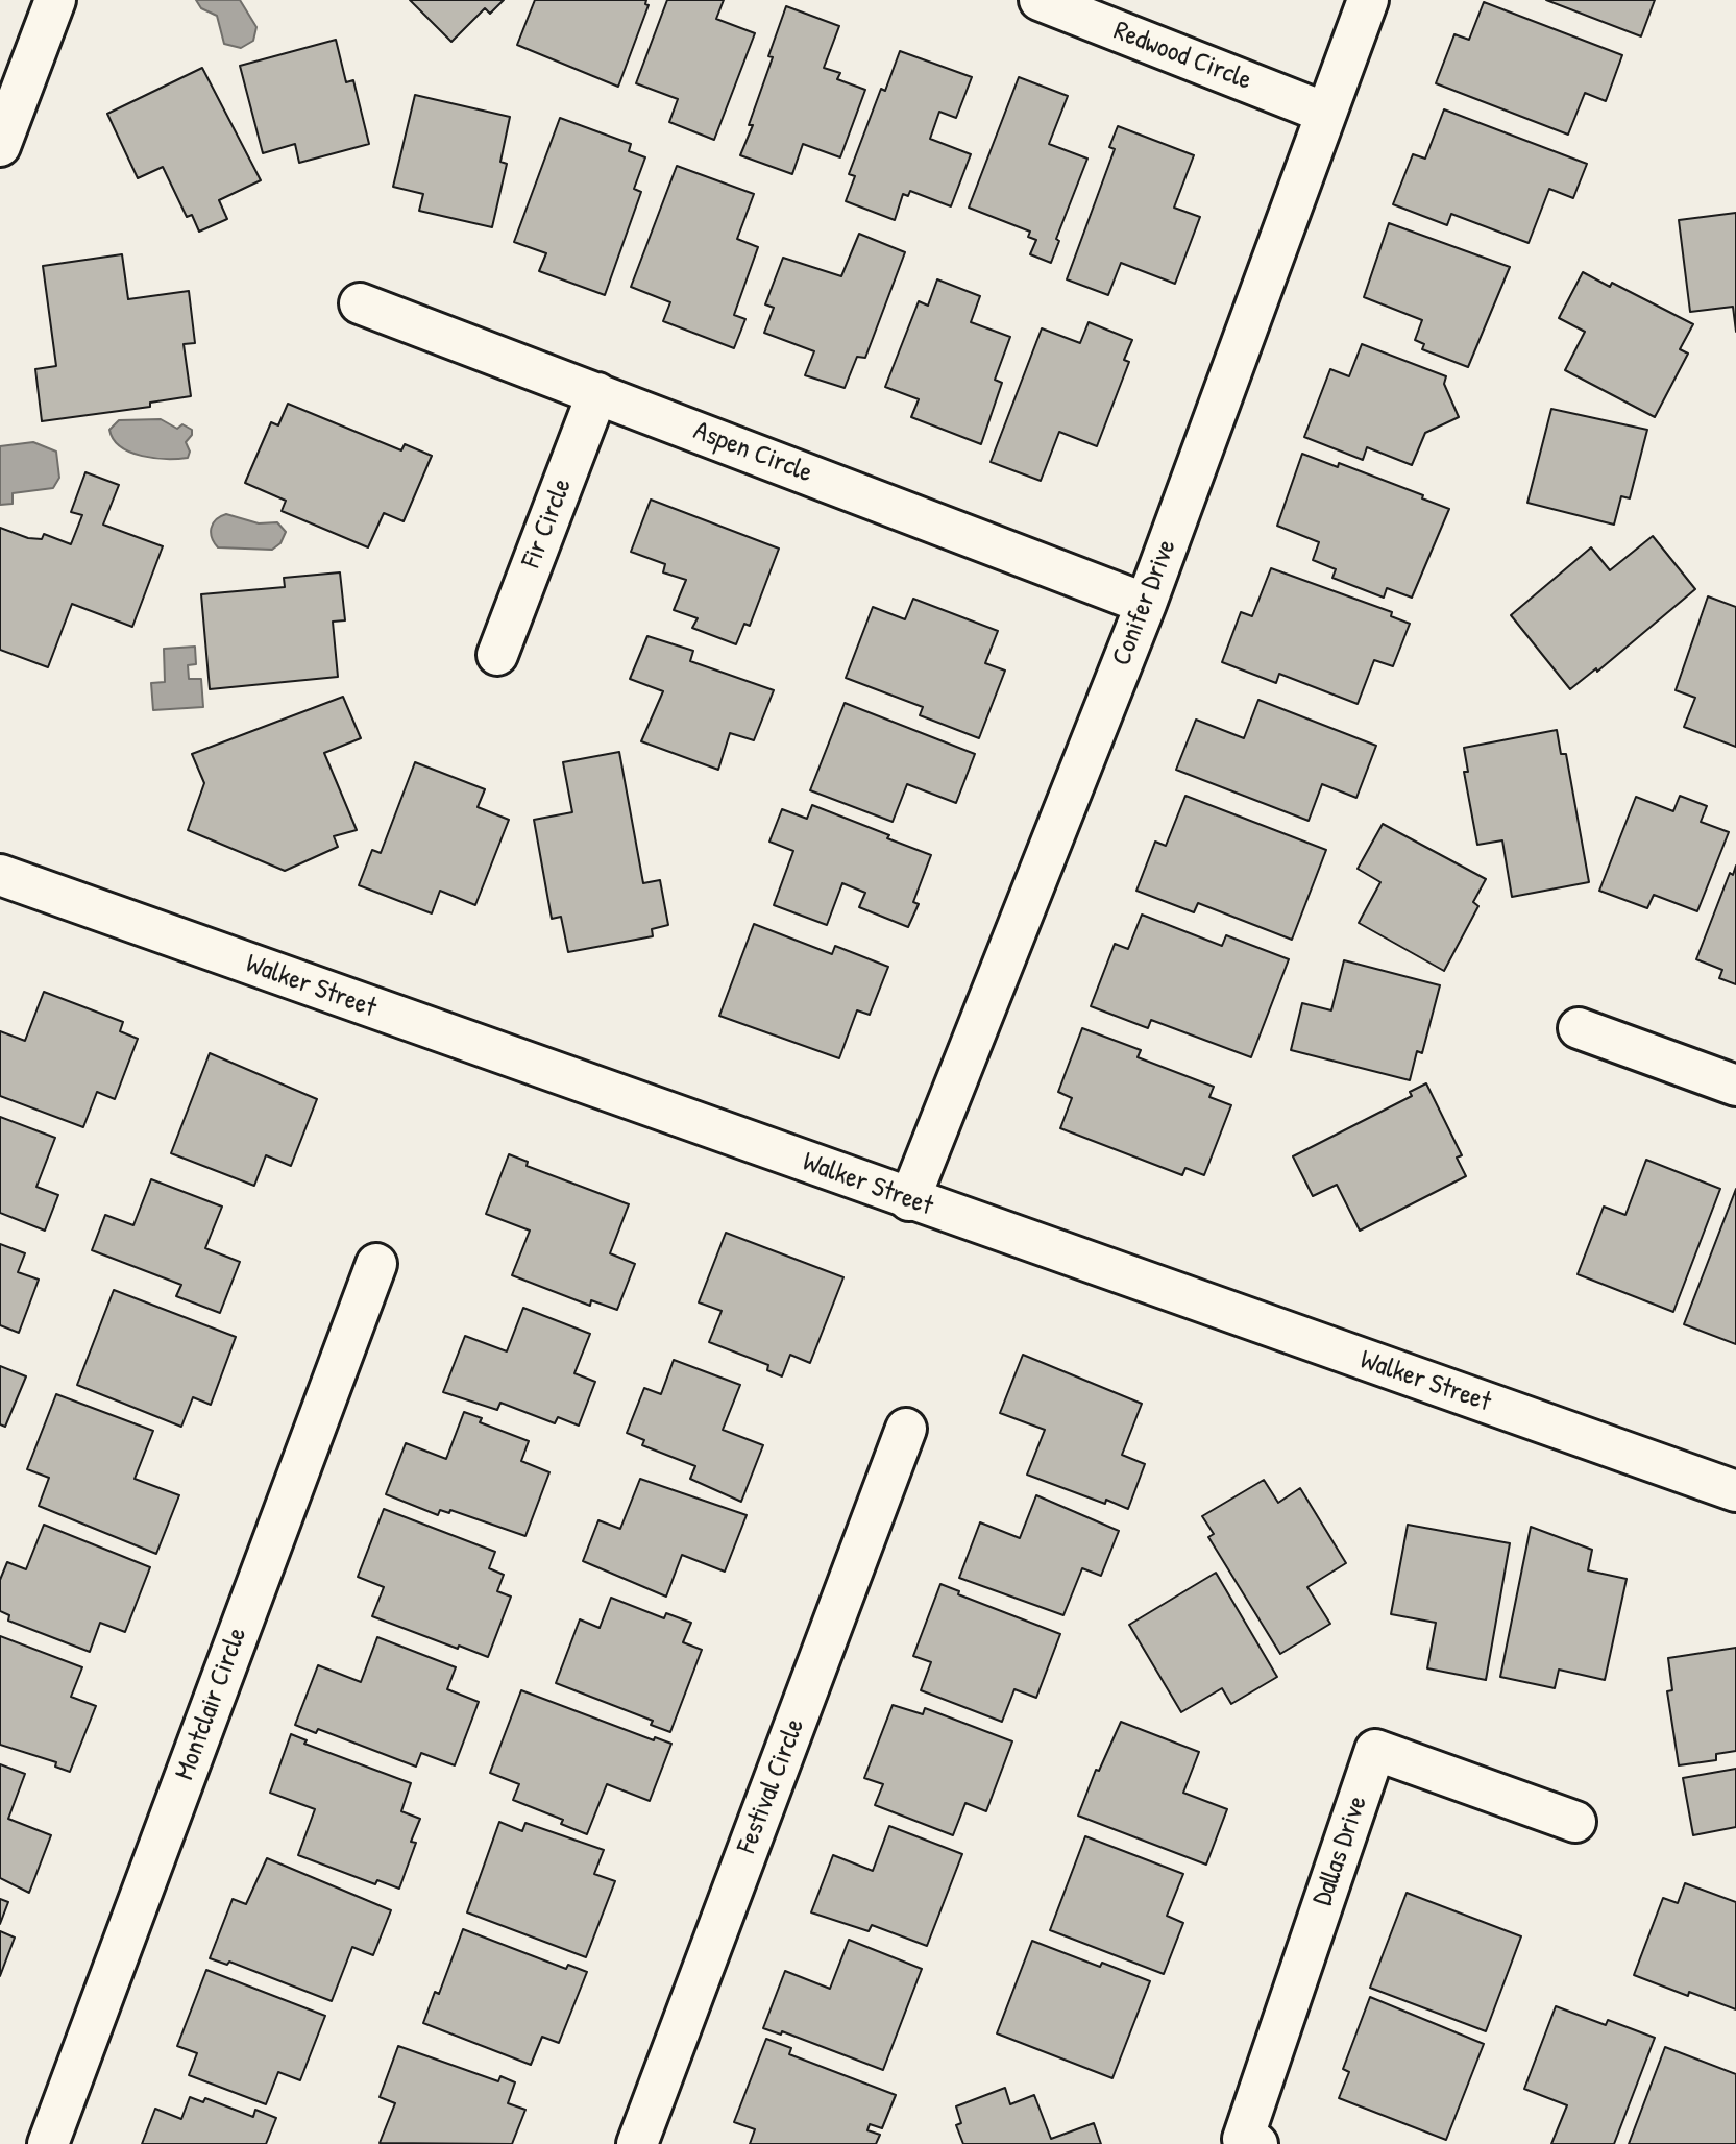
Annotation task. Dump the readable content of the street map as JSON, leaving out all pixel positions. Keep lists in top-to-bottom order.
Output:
{
  "streets": {
    "street": [
      "Redwood Circle",
      "Aspen Circle",
      "Fir Circle",
      "Conifer Drive",
      "Walker Street",
      "Montclair Circle",
      "Festival Circle",
      "Dallas Drive"
    ]
  },
  "crossings": [
    ["Redwood Circle", "Conifer Drive"],
    ["Aspen Circle", "Fir Circle"],
    ["Aspen Circle", "Conifer Drive"],
    ["Conifer Drive", "Walker Street"]
  ]
}
